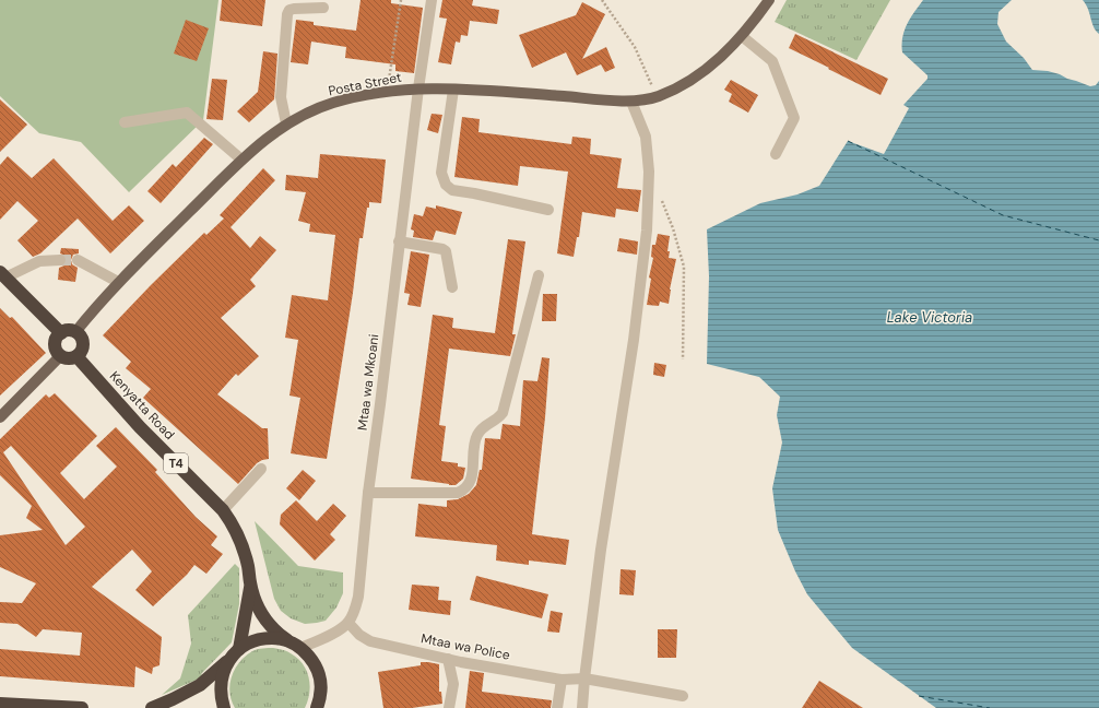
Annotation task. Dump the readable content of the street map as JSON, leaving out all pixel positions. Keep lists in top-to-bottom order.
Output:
{
  "streets": {
    "highway": ["Kenyatta Road", "T4"],
    "main road": ["Posta Street"],
    "street": ["Mtaa wa Mkoani", "Mtaa wa Police"]
  },
  "crossings": [
    ["Posta Street", "Mtaa wa Mkoani"],
    ["Posta Street", "Kenyatta Road"],
    ["Mtaa wa Mkoani", "Mtaa wa Police"]
  ],
  "water": ["Lake Victoria"]
}
